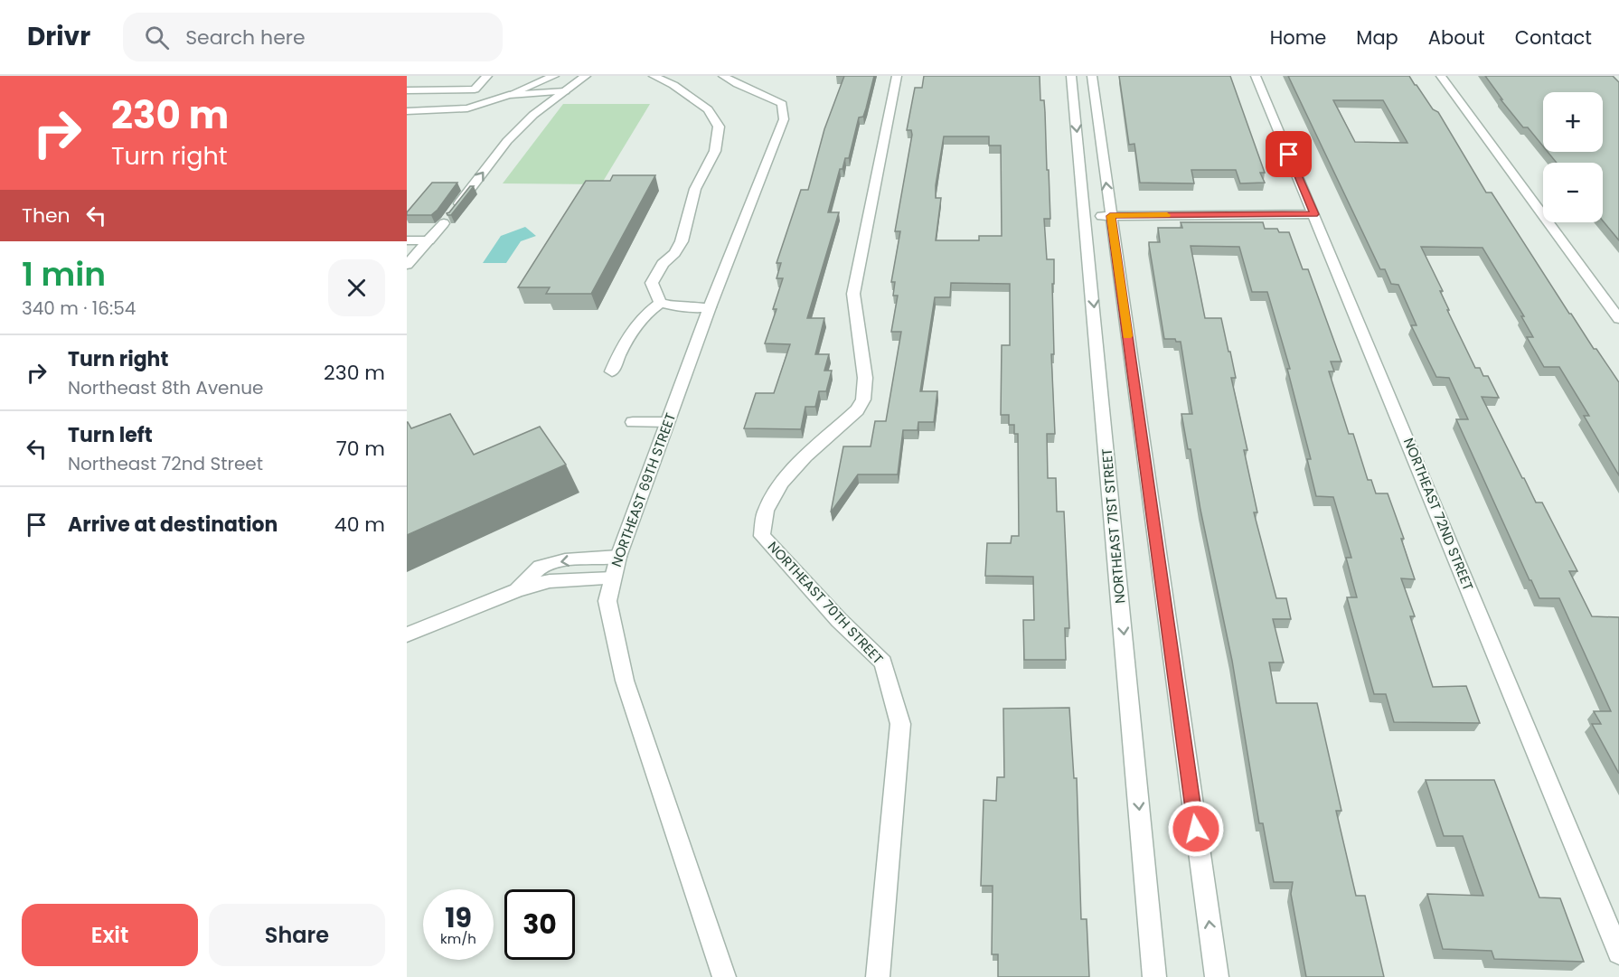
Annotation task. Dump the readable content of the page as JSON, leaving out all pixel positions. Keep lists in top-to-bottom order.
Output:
{
  "streets": {
    "street": [
      "NORTHEAST 69TH STREET",
      "NORTHEAST 72ND STREET",
      "NORTHEAST 71ST STREET",
      "NORTHEAST 70TH STREET"
    ]
  },
  "page": {
    "header": "Drivr",
    "search": "Search here",
    "nav": [
      "Home",
      "Map",
      "About",
      "Contact"
    ],
    "turn": ["230 m", "Turn right"],
    "map_buttons": ["+", "−"],
    "then": "Then",
    "heading": ["1 min", "340 m · 16:54"],
    "list": [
      {
        "name": "Turn right",
        "note": "Northeast 8th Avenue",
        "value": "230 m"
      },
      {
        "name": "Turn left",
        "note": "Northeast 72nd Street",
        "value": "70 m"
      },
      {
        "name": "Arrive at destination",
        "value": "40 m"
      }
    ],
    "speed": "19 km/h",
    "limit": "30",
    "buttons": ["Exit", "Share"]
  }
}
